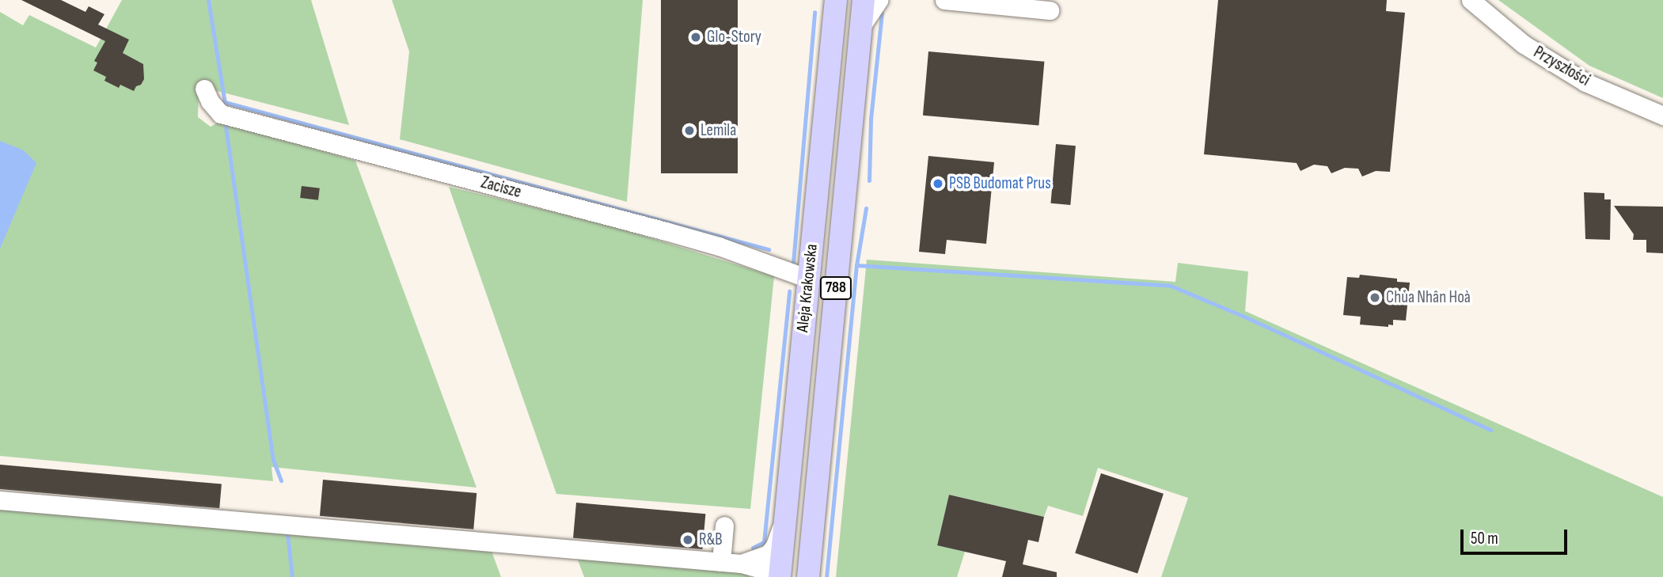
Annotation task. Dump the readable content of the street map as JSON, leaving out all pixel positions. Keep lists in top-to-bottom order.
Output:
{
  "streets": {
    "main road": ["Aleja Krakowska", "788"],
    "street": ["Przyszłości", "Zacisze"]
  },
  "crossings": [
    ["Zacisze", "Aleja Krakowska"]
  ],
  "places": [
    "Glo-Story",
    "Lemila",
    "PSB Budomat Prus",
    "Chùa Nhân Hoà",
    "R&B"
  ],
  "scale_bar": "50 m"
}
